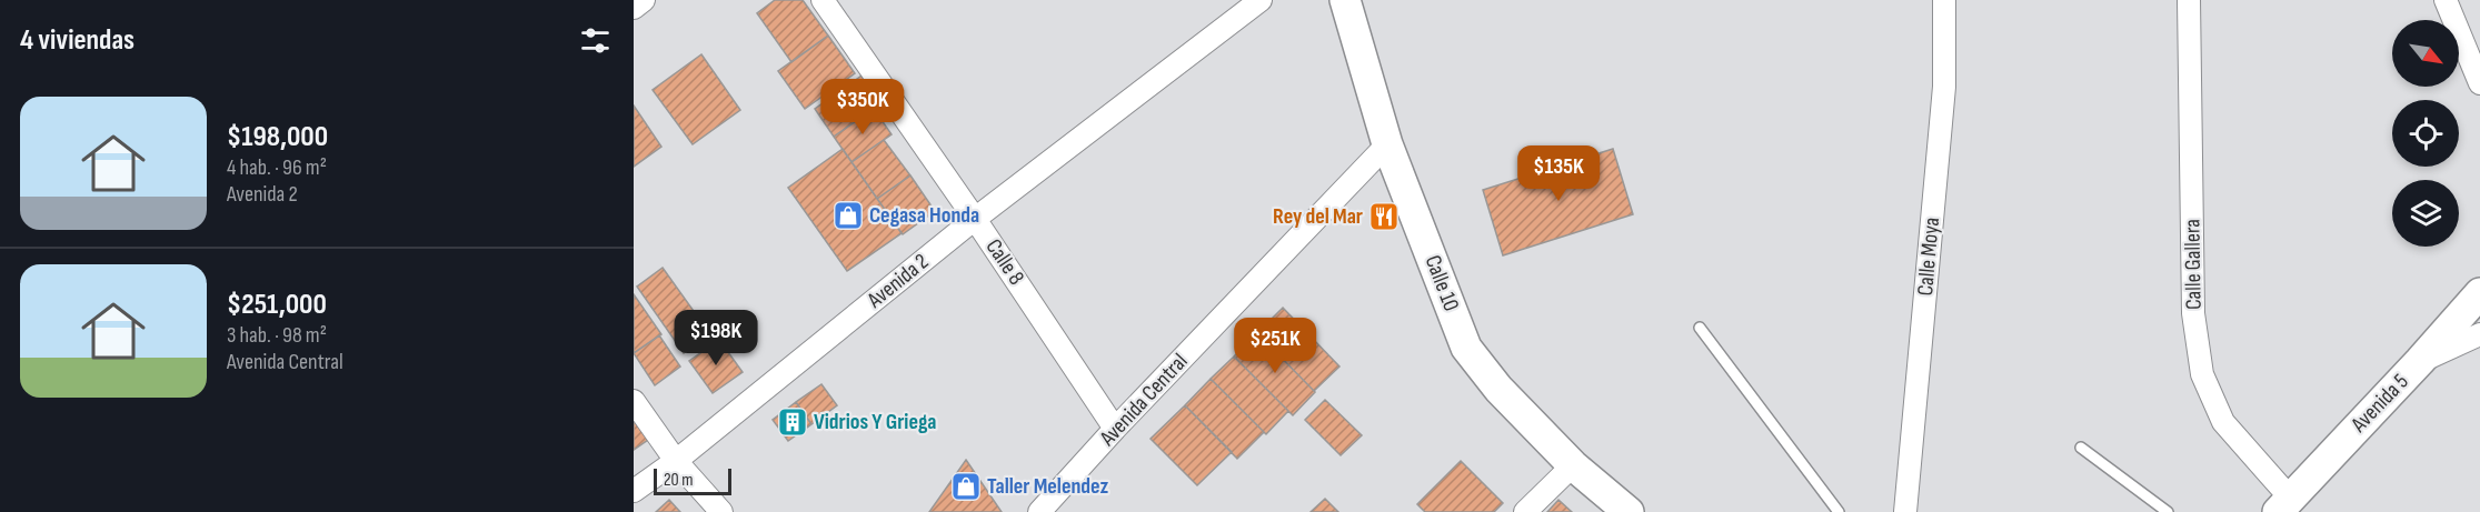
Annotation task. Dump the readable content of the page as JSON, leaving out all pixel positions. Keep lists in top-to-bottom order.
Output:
{
  "streets": {
    "street": [
      "Calle Moya",
      "Calle 8",
      "Calle Gallera",
      "Avenida 2",
      "Calle 10",
      "Avenida Central",
      "Avenida 5"
    ]
  },
  "crossings": [
    ["Calle 8", "Avenida 2"],
    ["Calle 8", "Avenida Central"],
    ["Calle Gallera", "Avenida 5"],
    ["Calle 10", "Avenida Central"]
  ],
  "places": {
    "shop": ["Cegasa Honda", "Taller Melendez"],
    "restaurant": ["Rey del Mar"],
    "building": ["Vidrios Y Griega"]
  },
  "scale_bar": "20 m",
  "north": "bottom right",
  "page": {
    "heading": "4 viviendas",
    "price": [
      "$350K",
      "$135K",
      "$198K",
      "$251K"
    ],
    "list": [
      {
        "name": "$198,000",
        "note": "4 hab. · 96 m² · Avenida 2"
      },
      {
        "name": "$251,000",
        "note": "3 hab. · 98 m² · Avenida Central"
      }
    ],
    "scale": "20 m"
  }
}
